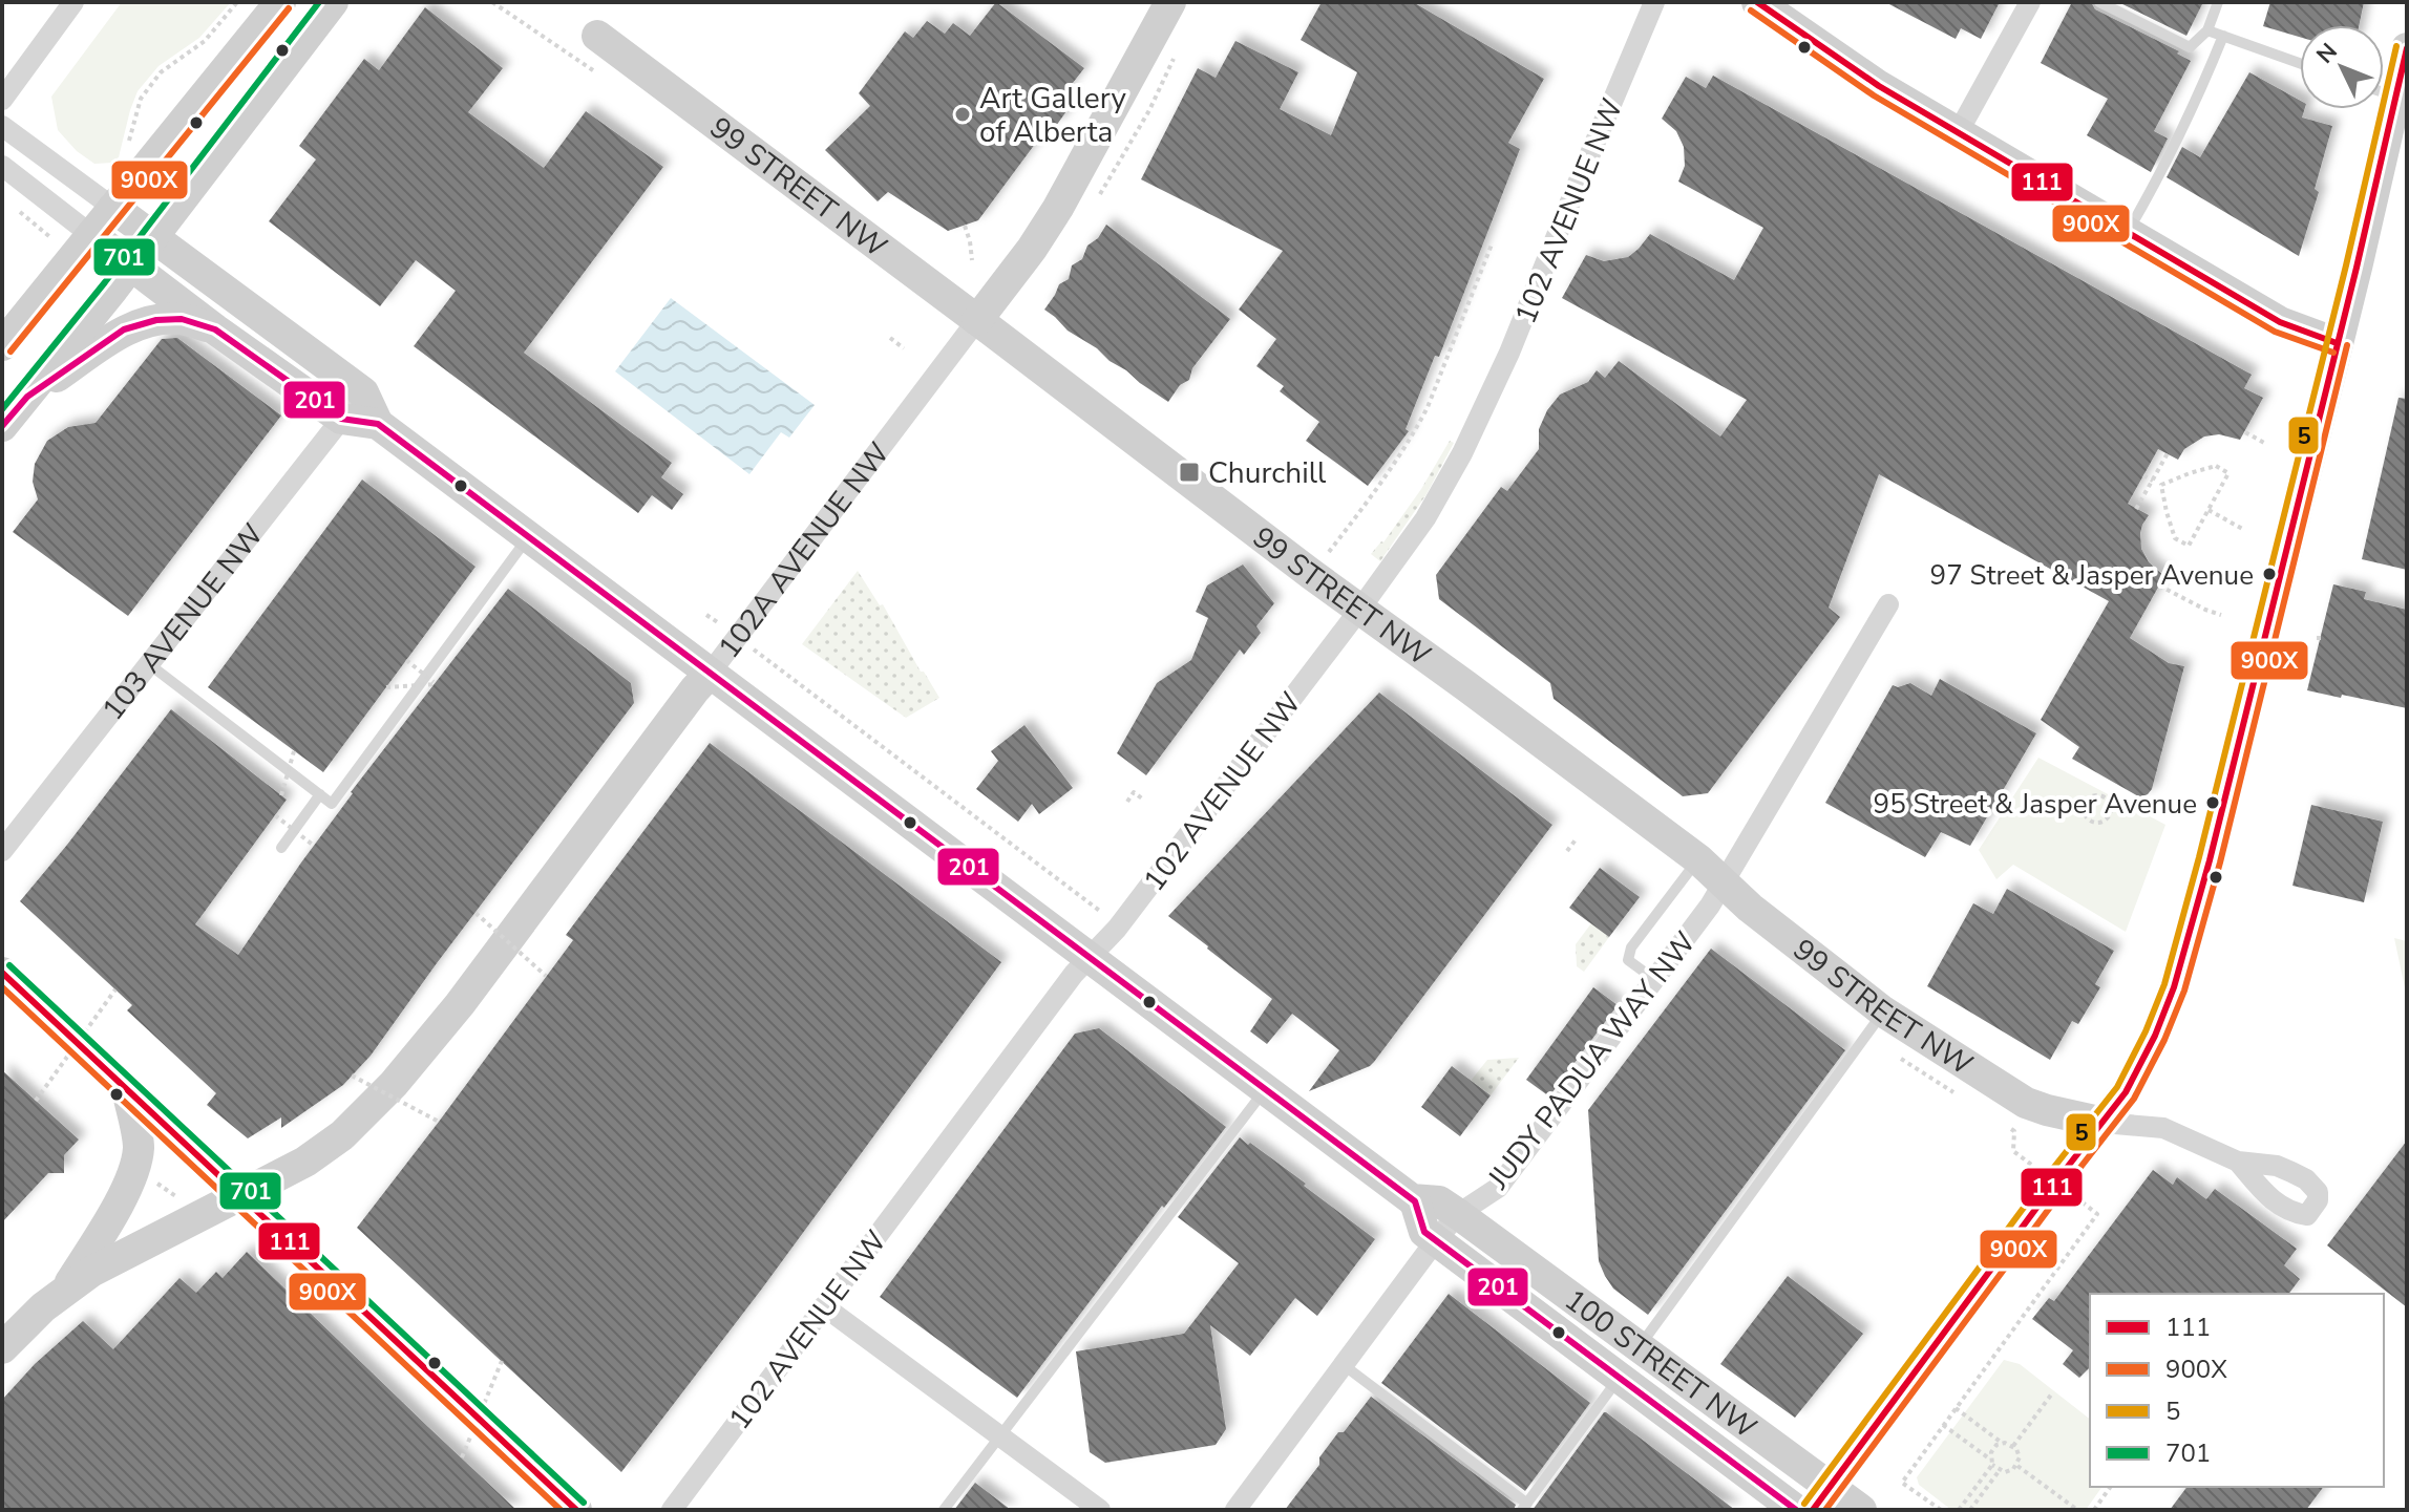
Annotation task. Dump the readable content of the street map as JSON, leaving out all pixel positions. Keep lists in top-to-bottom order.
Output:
{
  "streets": {
    "main road": ["99 STREET NW", "102A AVENUE NW", "100 STREET NW"],
    "street": ["102 AVENUE NW", "103 AVENUE NW", "JUDY PADUA WAY NW"]
  },
  "crossings": [
    ["99 STREET NW", "102 AVENUE NW"],
    ["99 STREET NW", "102A AVENUE NW"],
    ["99 STREET NW", "JUDY PADUA WAY NW"],
    ["102 AVENUE NW", "100 STREET NW"],
    ["102A AVENUE NW", "100 STREET NW"],
    ["103 AVENUE NW", "100 STREET NW"],
    ["JUDY PADUA WAY NW", "100 STREET NW"]
  ],
  "places": {
    "other": ["Art Gallery of Alberta", "97 Street & Jasper Avenue", "95 Street & Jasper Avenue"],
    "transit": ["Churchill"]
  },
  "lines": [
    "transit line 111",
    "transit line 701",
    "transit line 900X",
    "transit line 5",
    "transit line 201"
  ],
  "legend": [
    "111",
    "900X",
    "5",
    "701"
  ],
  "north": "top left"
}
